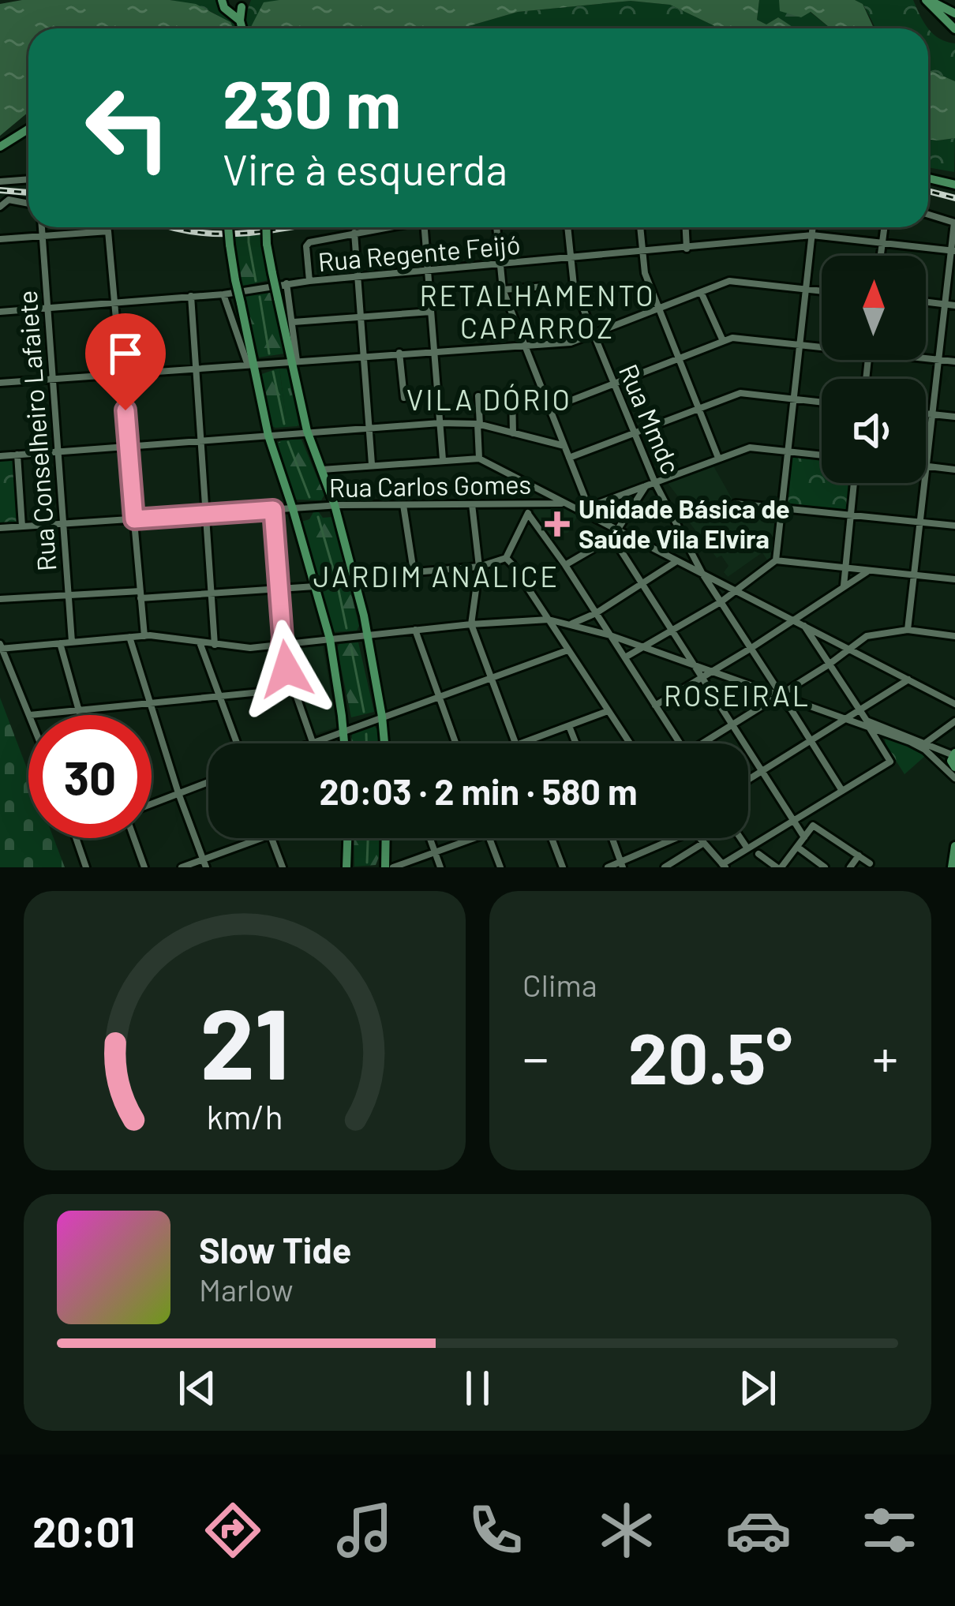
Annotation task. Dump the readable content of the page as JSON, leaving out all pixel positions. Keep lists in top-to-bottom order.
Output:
{
  "streets": {
    "street": [
      "Rua Regente Feijó",
      "Rua Mmdc",
      "Rua Conselheiro Lafaiete",
      "Rua Carlos Gomes"
    ]
  },
  "crossings": [
    ["Rua Regente Feijó", "Rua Mmdc"],
    ["Rua Regente Feijó", "Rua Conselheiro Lafaiete"],
    ["Rua Conselheiro Lafaiete", "Rua Carlos Gomes"]
  ],
  "districts": [
    "RETALHAMENTO CAPARROZ",
    "VILA DÓRIO",
    "JARDIM ANALICE",
    "ROSEIRAL"
  ],
  "places": {
    "health": ["Unidade Básica de Saúde Vila Elvira"]
  },
  "north": "top",
  "page": {
    "turn": ["230 m", "Vire à esquerda"],
    "limit": "30",
    "trip": "20:03 · 2 min · 580 m",
    "tile": "Clima",
    "heat": ["−", "20.5°", "+"],
    "song": ["Slow Tide", "Marlow"],
    "tabs": "20:01",
    "gauge": ["21", "km/h"]
  }
}
